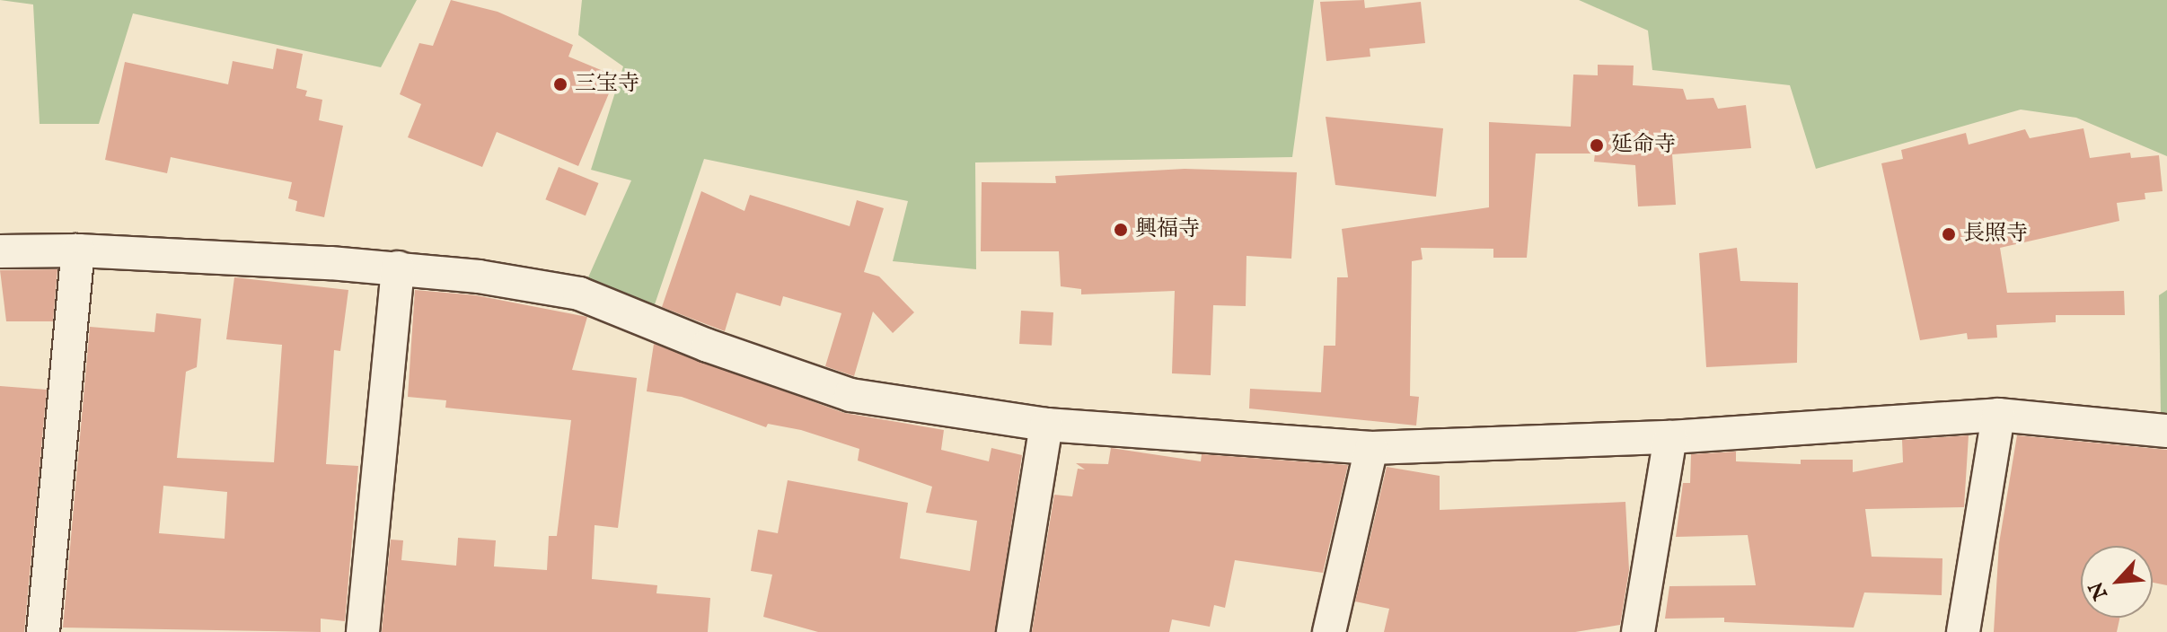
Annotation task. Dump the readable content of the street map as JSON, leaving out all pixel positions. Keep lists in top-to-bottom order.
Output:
{
  "places": [
    "三宝寺",
    "延命寺",
    "興福寺",
    "長照寺"
  ],
  "north": "bottom left"
}
